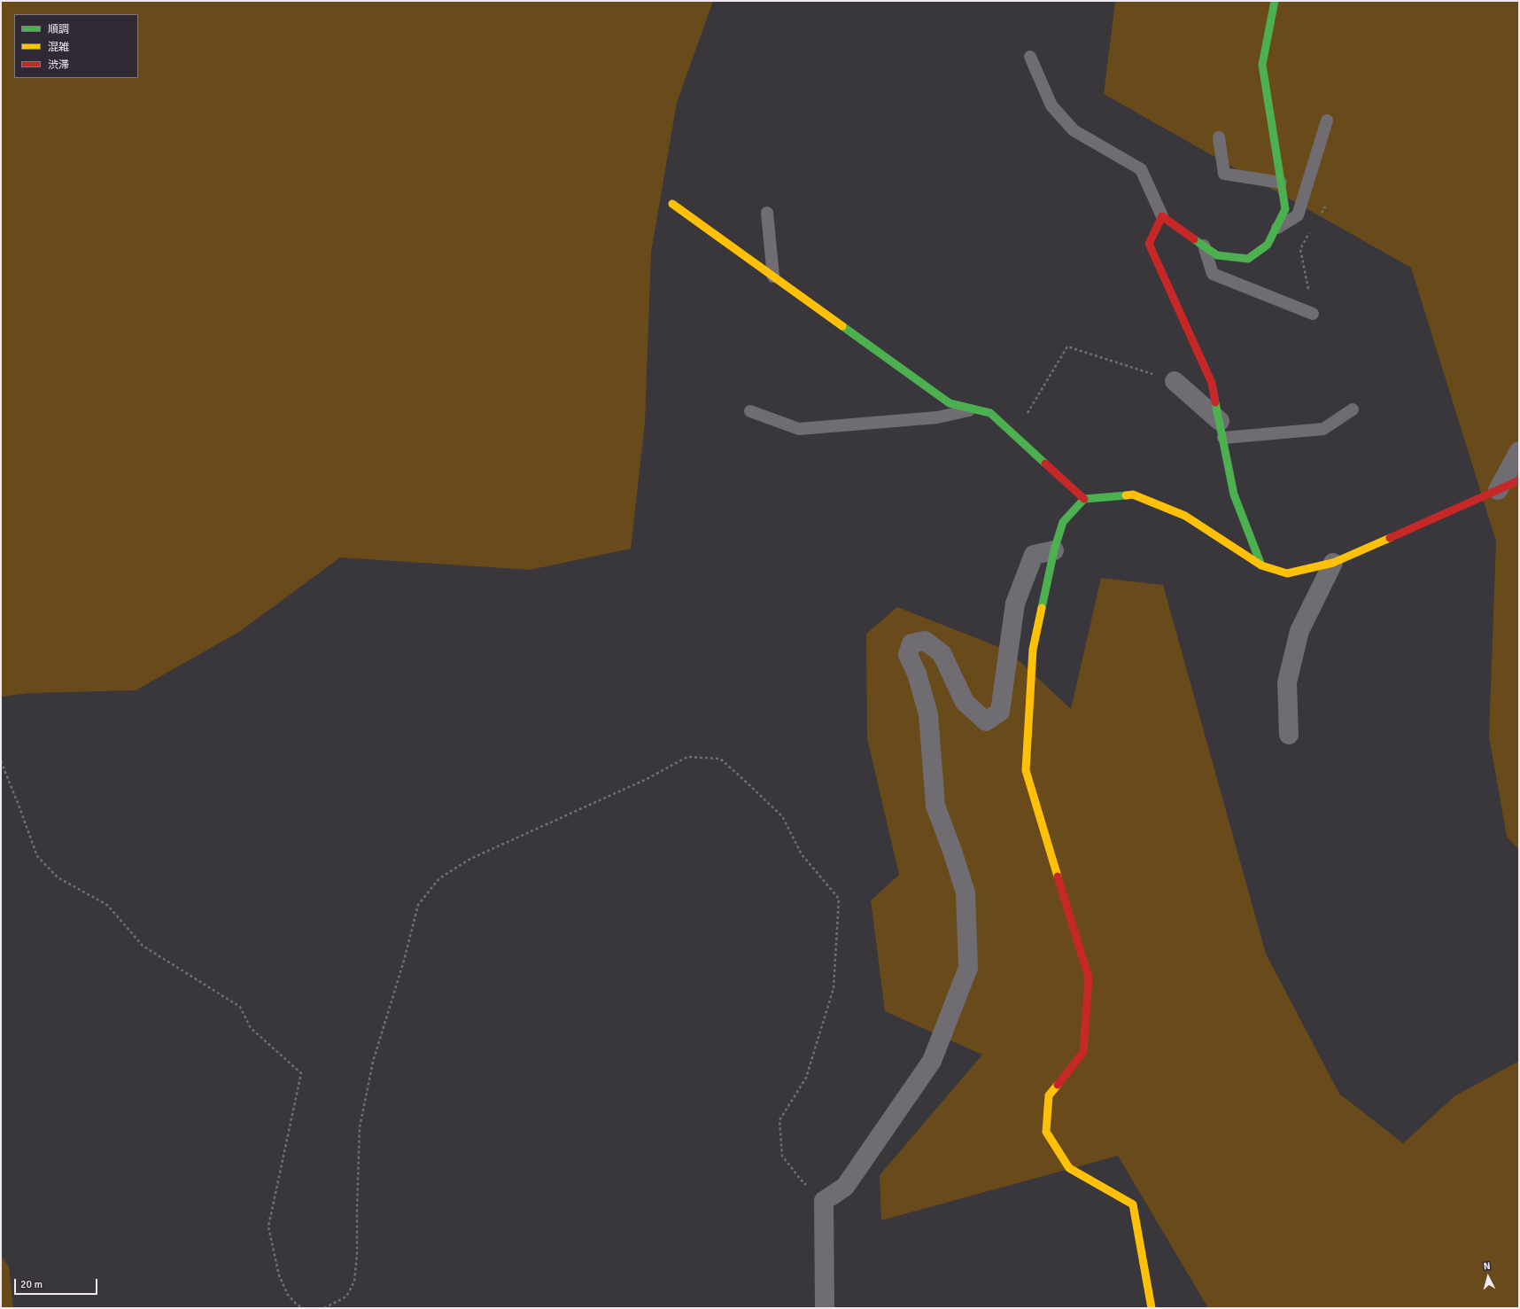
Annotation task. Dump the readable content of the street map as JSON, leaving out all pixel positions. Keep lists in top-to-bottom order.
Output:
{
  "legend": ["順調", "混雑", "渋滞"],
  "scale_bar": "20 m",
  "north": "top"
}
